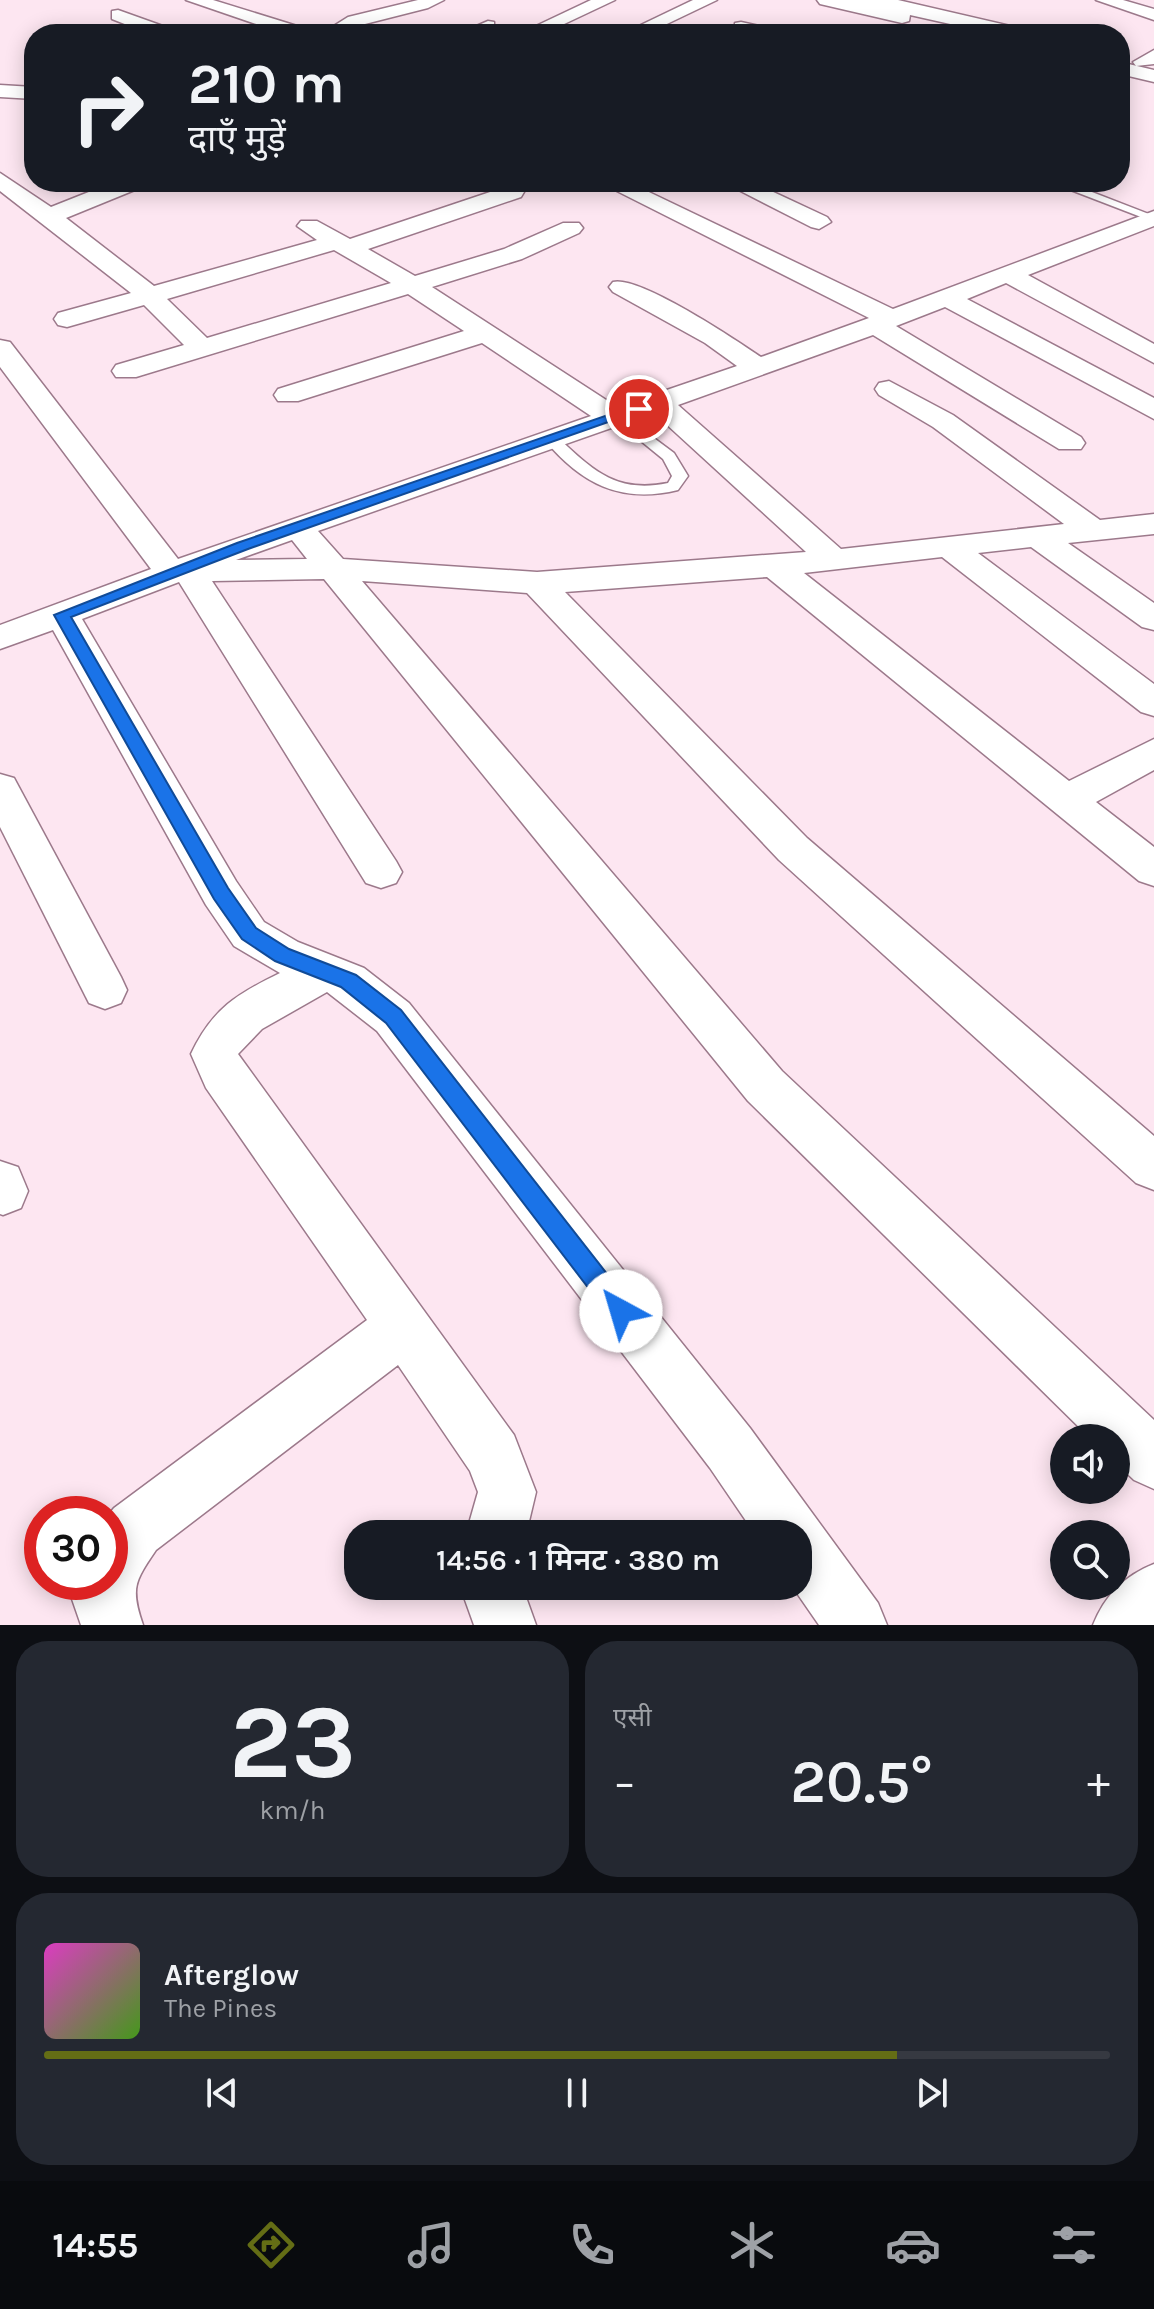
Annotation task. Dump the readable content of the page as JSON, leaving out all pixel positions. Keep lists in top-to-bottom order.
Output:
{
  "page": {
    "turn": ["210 m", "दाएँ मुड़ें"],
    "limit": "30",
    "trip": "14:56 · 1 मिनट · 380 m",
    "tile": [
      ["23", "km/h"],
      "एसी"
    ],
    "heat": ["−", "20.5°", "+"],
    "song": ["Afterglow", "The Pines"],
    "tabs": "14:55"
  }
}
